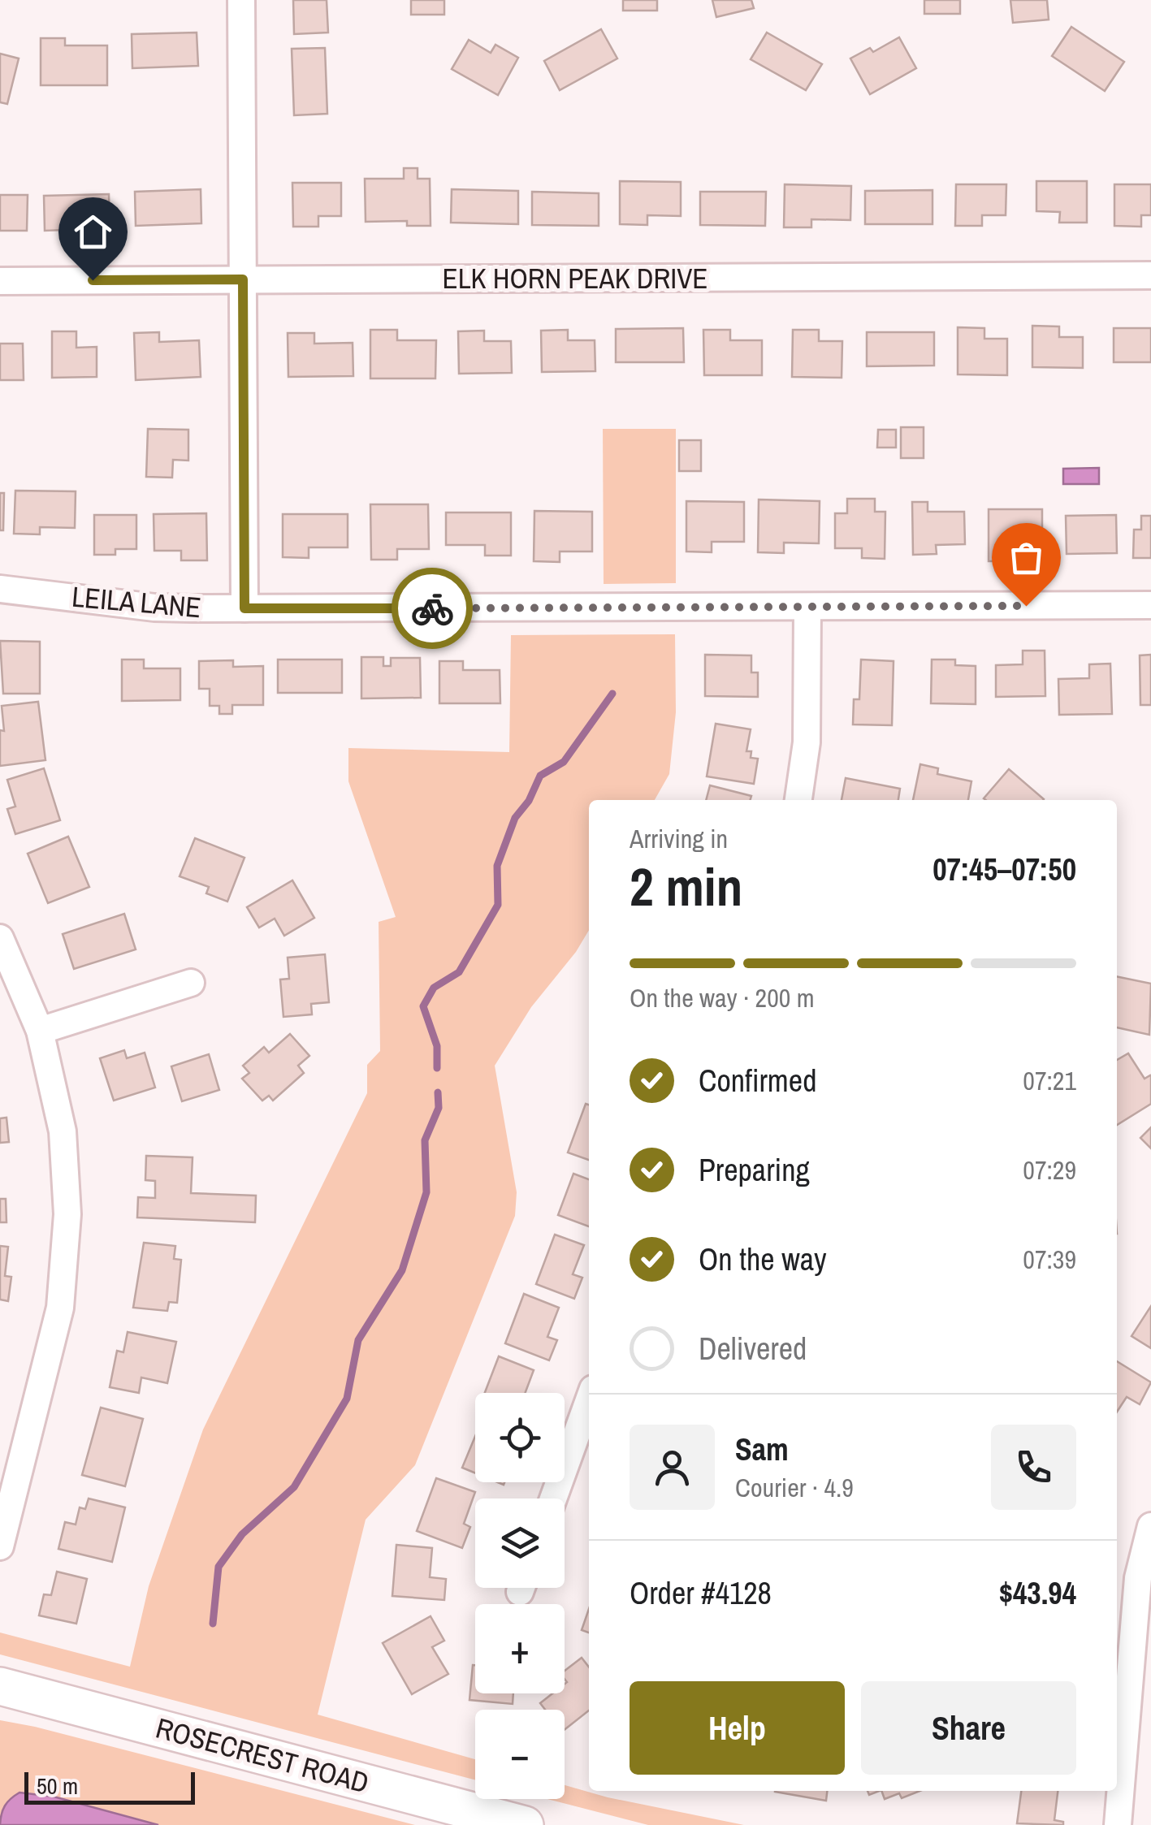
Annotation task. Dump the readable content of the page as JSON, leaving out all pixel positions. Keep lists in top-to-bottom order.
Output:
{
  "streets": {
    "main road": ["ROSECREST ROAD"],
    "street": ["ELK HORN PEAK DRIVE", "LEILA LANE"]
  },
  "scale_bar": "50 m",
  "page": {
    "heading": ["2 min", "Arriving in", "07:45–07:50"],
    "panel": [
      "Sam",
      "Courier · 4.9",
      "Order #4128",
      "$43.94"
    ],
    "bar": "On the way · 200 m",
    "list": [
      ["Confirmed", "07:21"],
      ["Preparing", "07:29"],
      ["On the way", "07:39"],
      "Delivered"
    ],
    "map_buttons": ["+", "−"],
    "buttons": ["Help", "Share"],
    "scale": "50 m"
  }
}
